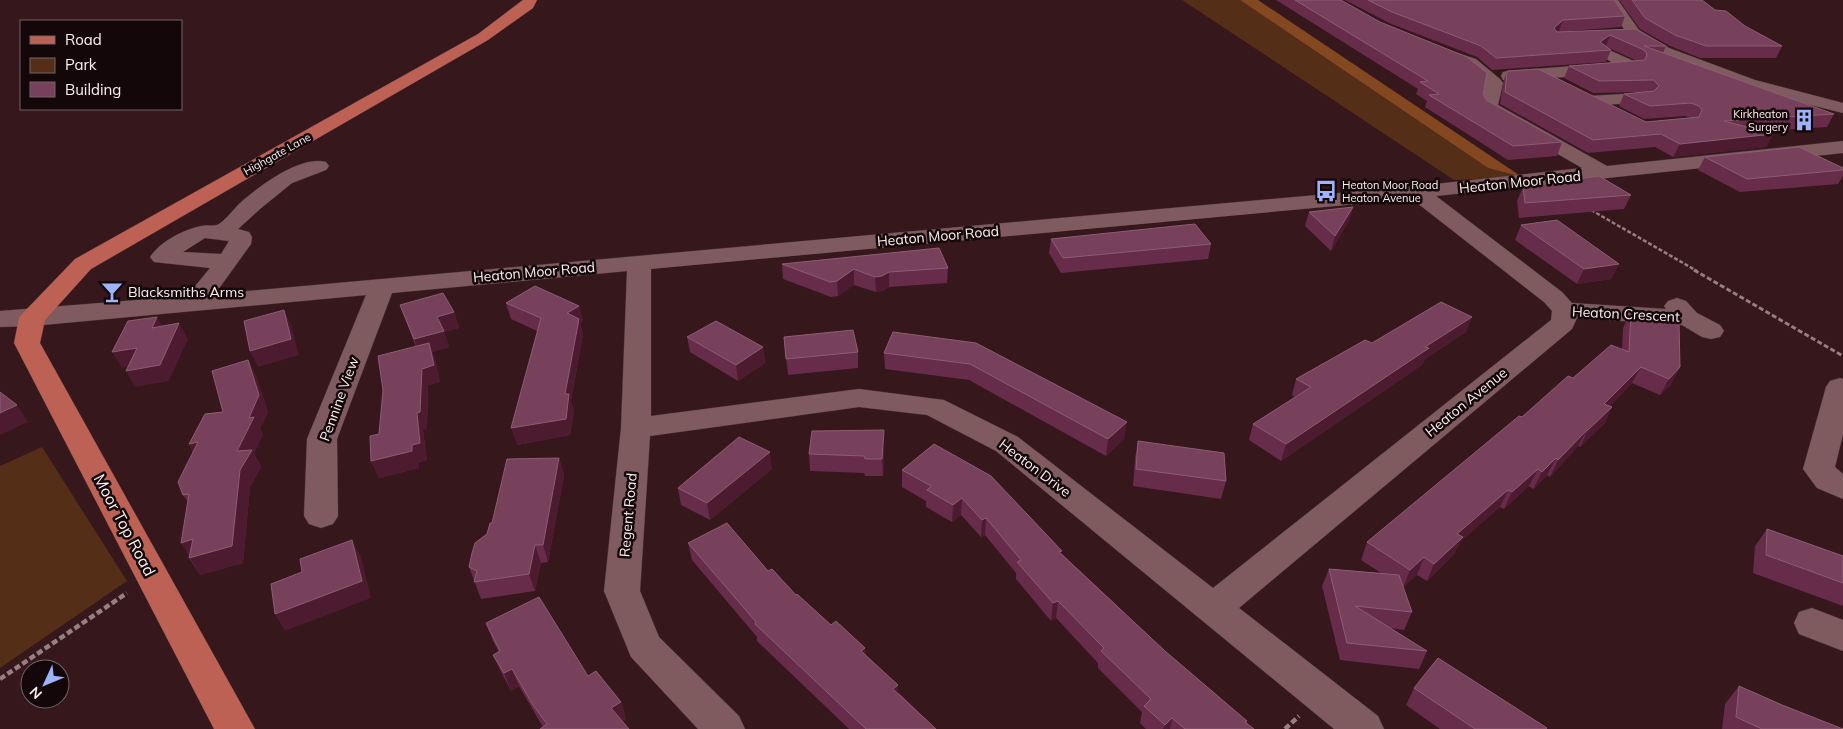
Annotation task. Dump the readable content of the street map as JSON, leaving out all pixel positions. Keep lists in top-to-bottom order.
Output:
{
  "streets": {
    "main road": ["Highgate Lane", "Moor Top Road"],
    "street": [
      "Heaton Moor Road",
      "Heaton Crescent",
      "Pennine View",
      "Heaton Avenue",
      "Heaton Drive",
      "Regent Road"
    ]
  },
  "crossings": [
    ["Highgate Lane", "Heaton Moor Road"],
    ["Highgate Lane", "Moor Top Road"],
    ["Heaton Moor Road", "Pennine View"],
    ["Heaton Moor Road", "Regent Road"],
    ["Heaton Moor Road", "Moor Top Road"],
    ["Heaton Crescent", "Heaton Avenue"],
    ["Heaton Avenue", "Heaton Drive"],
    ["Heaton Drive", "Regent Road"]
  ],
  "places": {
    "building": ["Kirkheaton Surgery"],
    "bus stop": ["Heaton Moor Road Heaton Avenue"],
    "bar": ["Blacksmiths Arms"]
  },
  "legend": ["Road", "Park", "Building"],
  "north": "bottom left"
}
